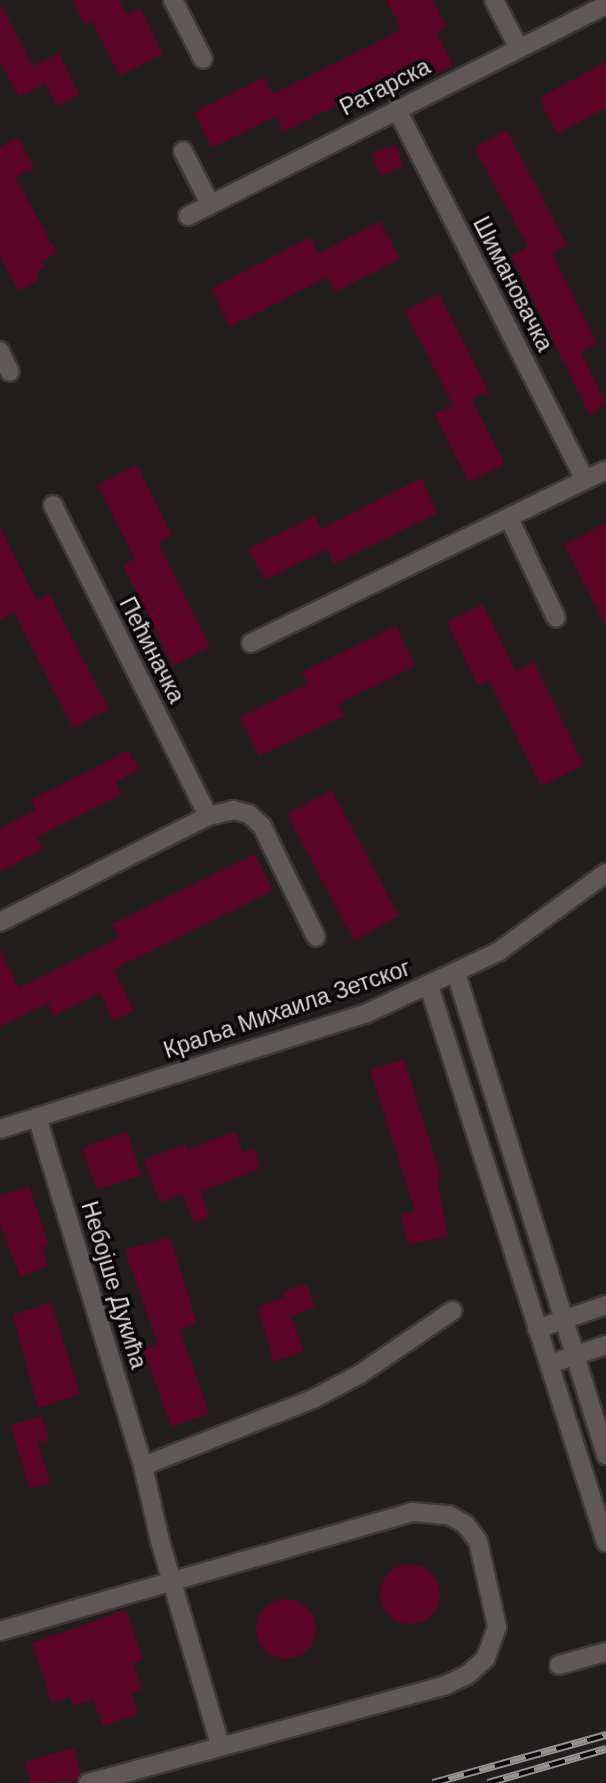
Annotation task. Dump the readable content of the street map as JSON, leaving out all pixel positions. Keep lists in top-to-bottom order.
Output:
{
  "streets": {
    "street": [
      "Ратарска",
      "Шимановачка",
      "Пећиначка",
      "Краља Михаила Зетског",
      "Небојше Дукића"
    ]
  },
  "crossings": [
    ["Ратарска", "Шимановачка"],
    ["Краља Михаила Зетског", "Небојше Дукића"]
  ]
}
